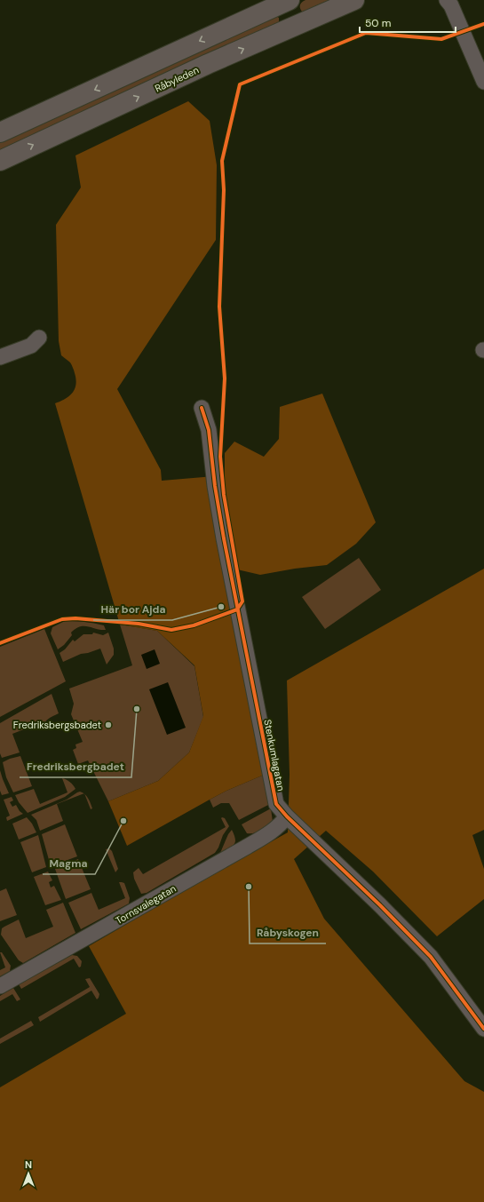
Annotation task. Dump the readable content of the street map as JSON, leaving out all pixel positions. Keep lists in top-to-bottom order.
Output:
{
  "streets": {
    "main road": ["Råbyleden"],
    "street": ["Stenkumlagatan", "Tornsvalegatan"]
  },
  "crossings": [
    ["Stenkumlagatan", "Tornsvalegatan"]
  ],
  "places": [
    "Här bor Ajda",
    "Fredriksbergbadet",
    "Fredriksbergsbadet",
    "Magma",
    "Råbyskogen"
  ],
  "scale_bar": "50 m",
  "north": "top"
}
